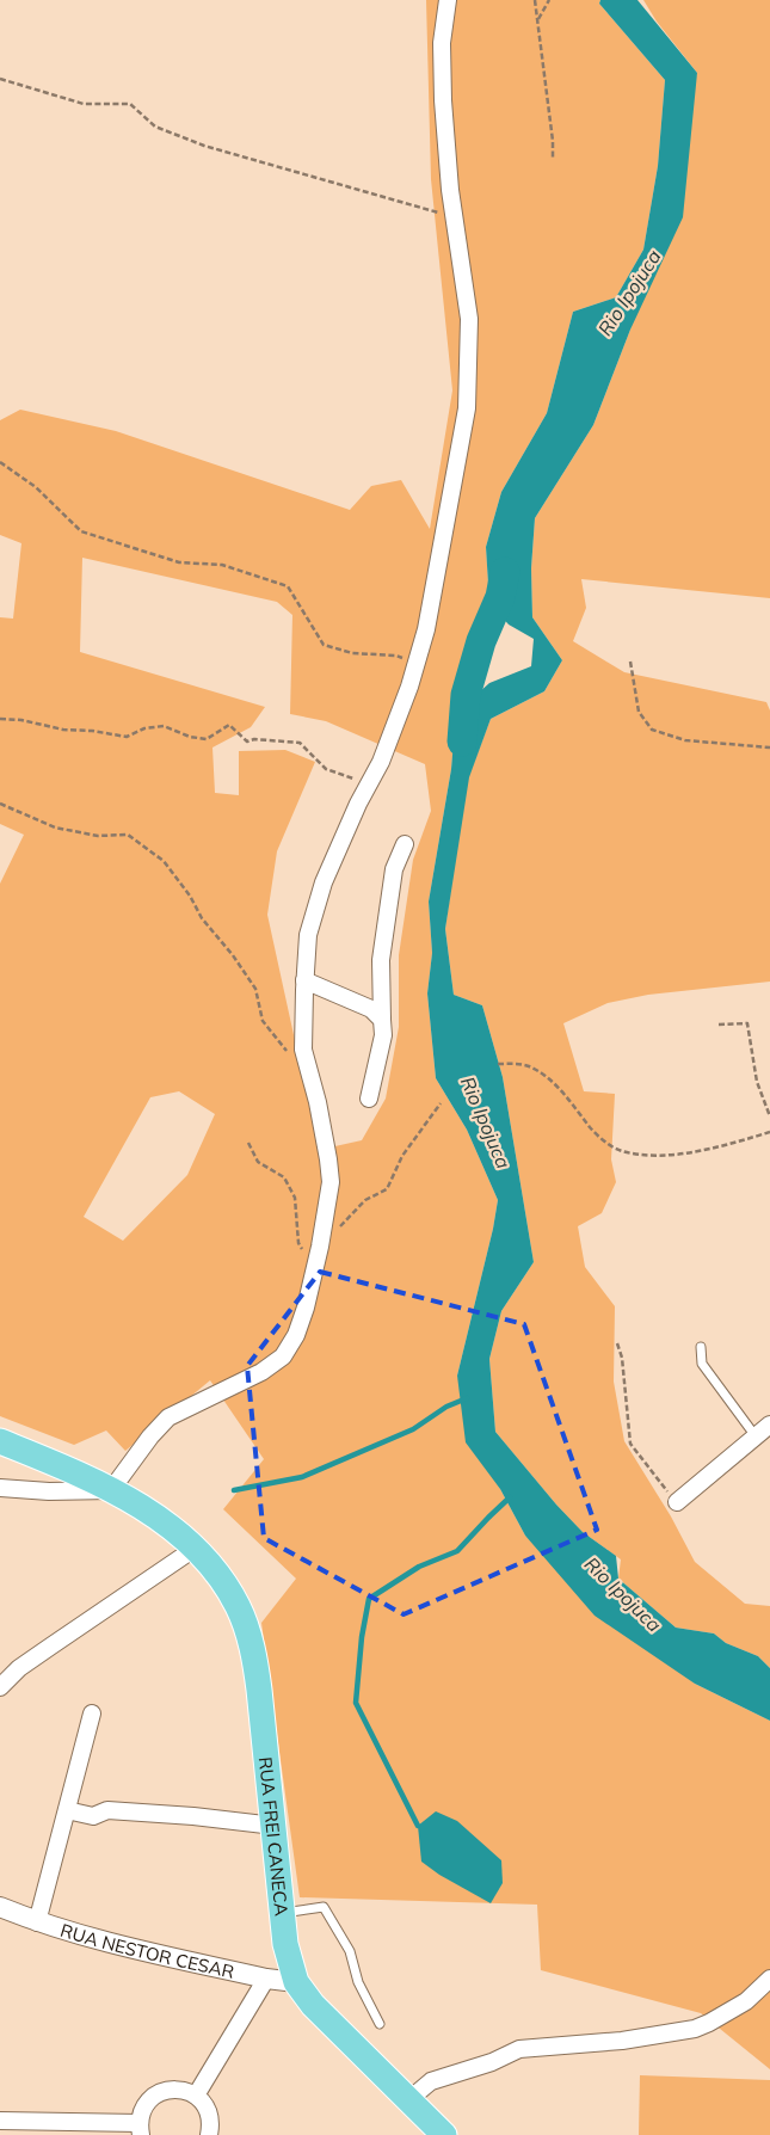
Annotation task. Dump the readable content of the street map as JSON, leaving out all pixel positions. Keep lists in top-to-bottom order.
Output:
{
  "streets": {
    "main road": ["RUA FREI CANECA"],
    "street": ["RUA NESTOR CESAR"]
  },
  "crossings": [
    ["RUA FREI CANECA", "RUA NESTOR CESAR"]
  ],
  "water": ["Rio Ipojuca"]
}
